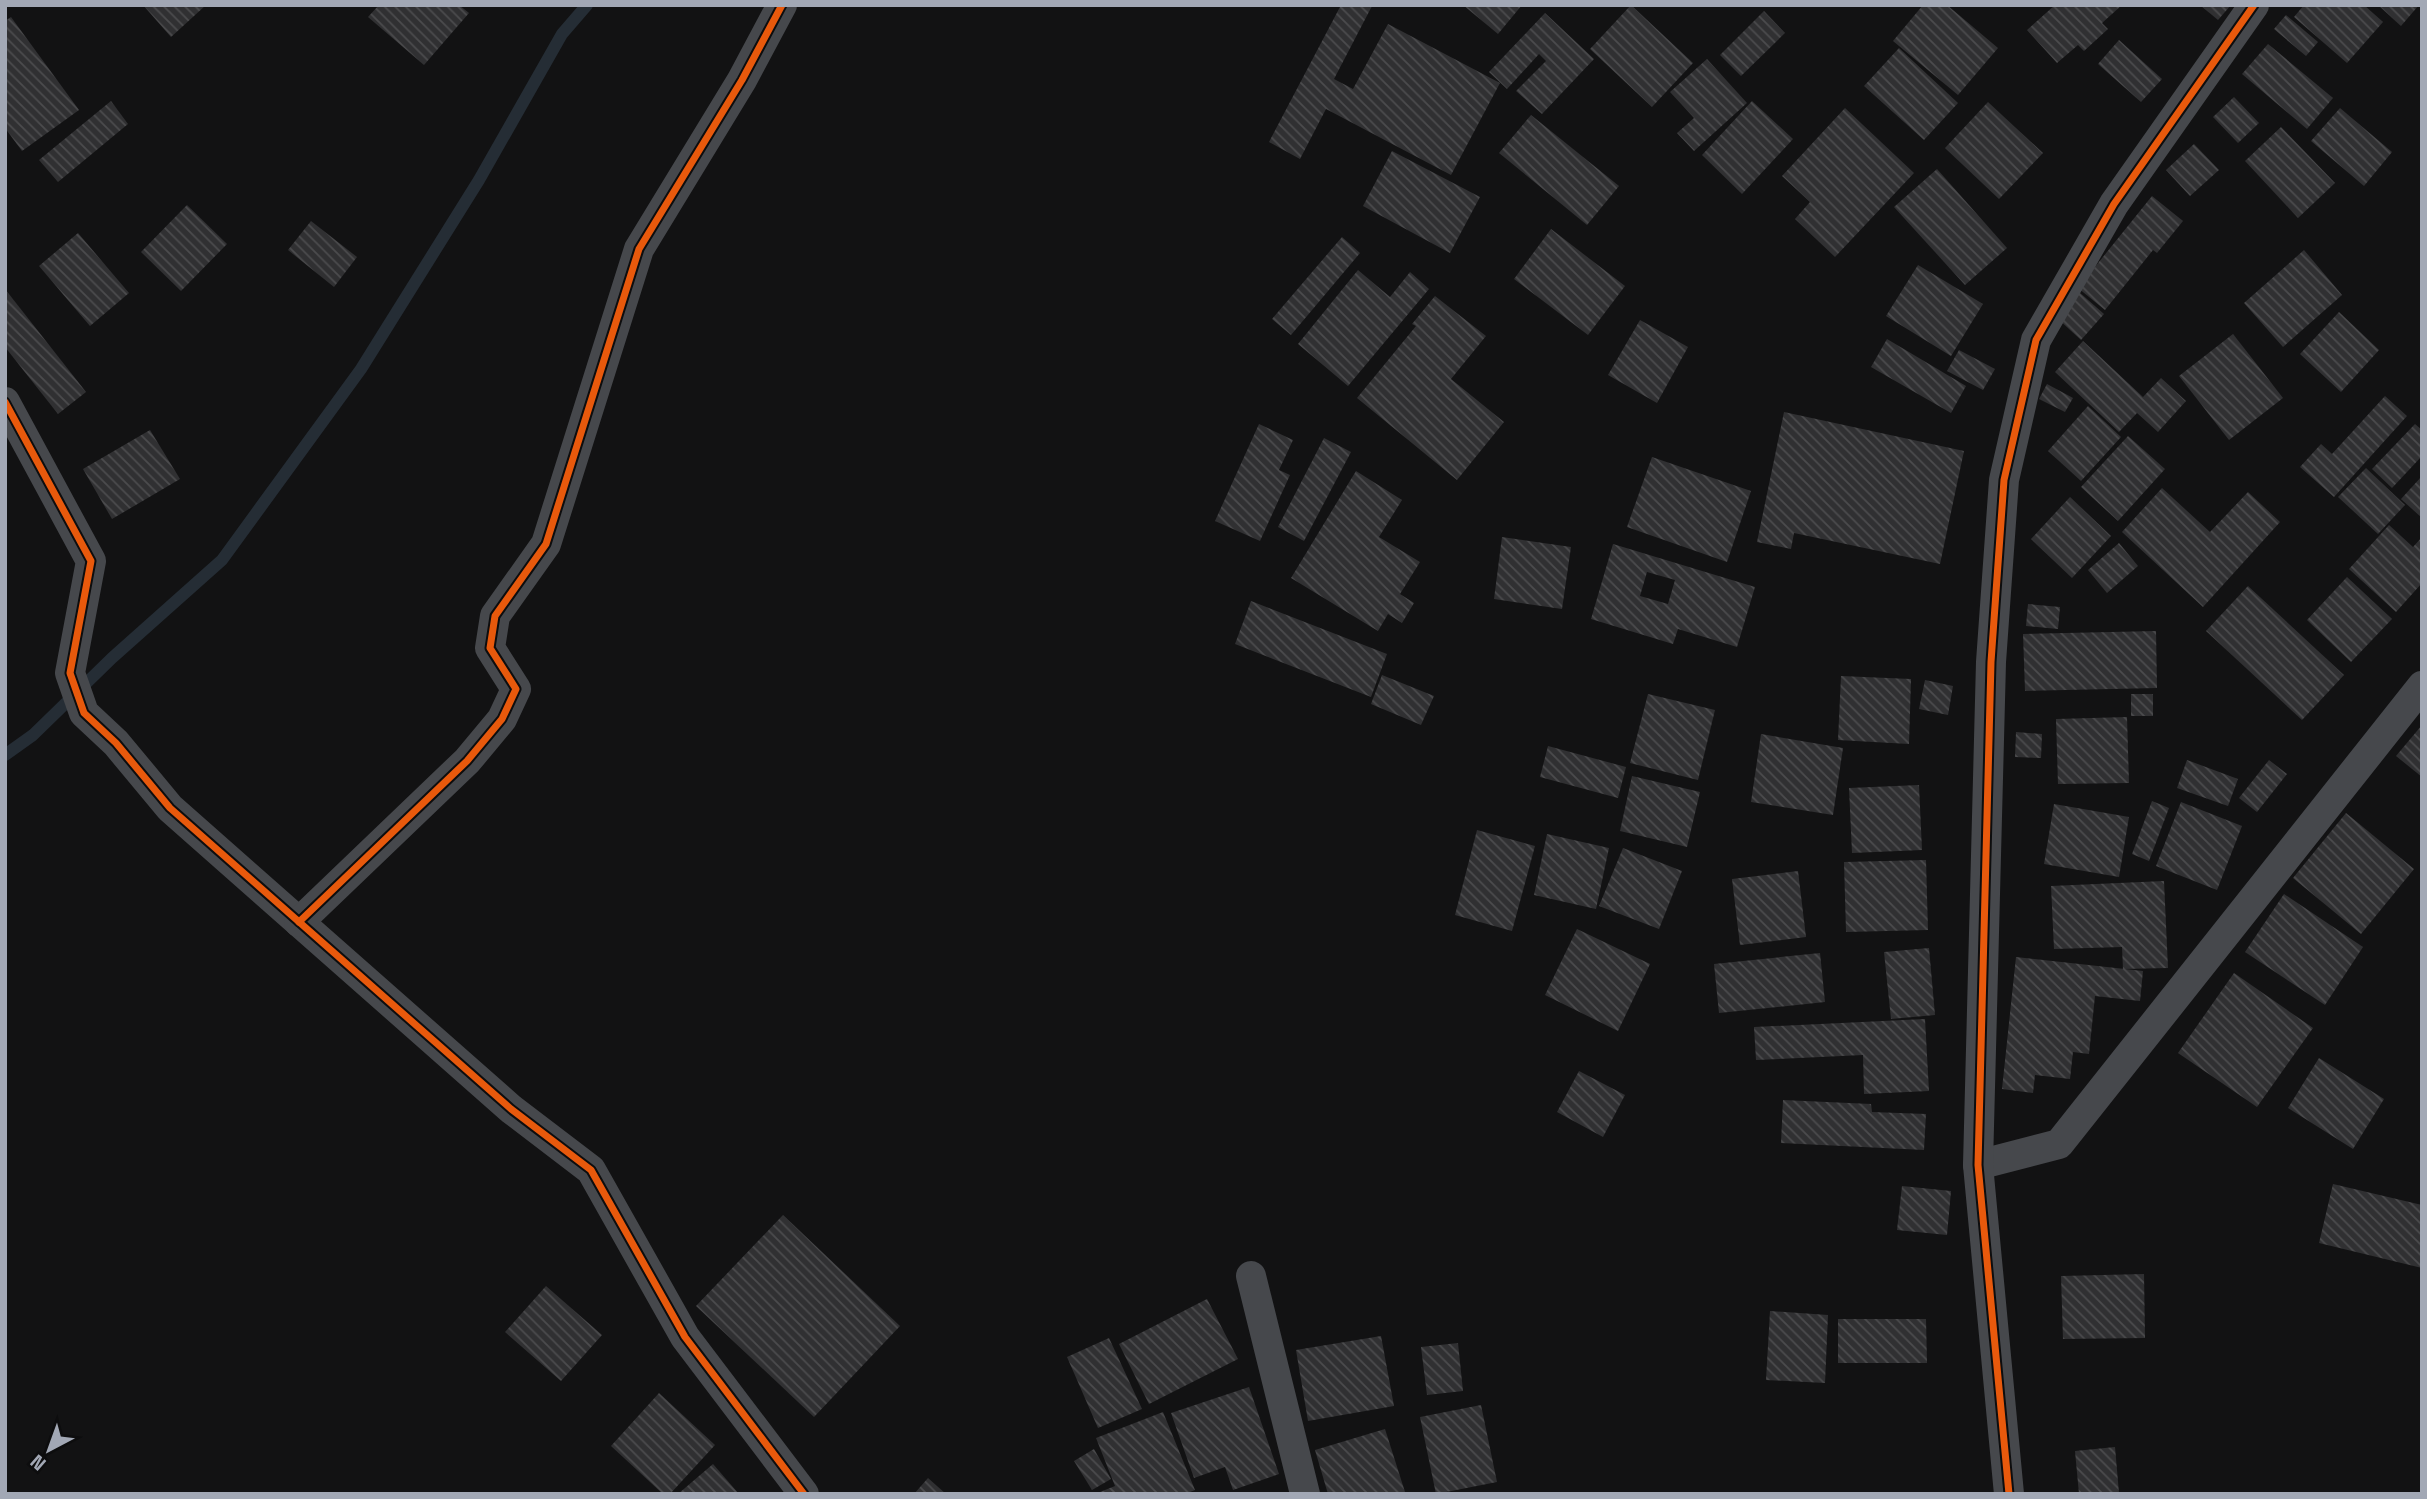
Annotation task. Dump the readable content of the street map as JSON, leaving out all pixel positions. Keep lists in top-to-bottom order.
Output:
{
  "north": "bottom left"
}
